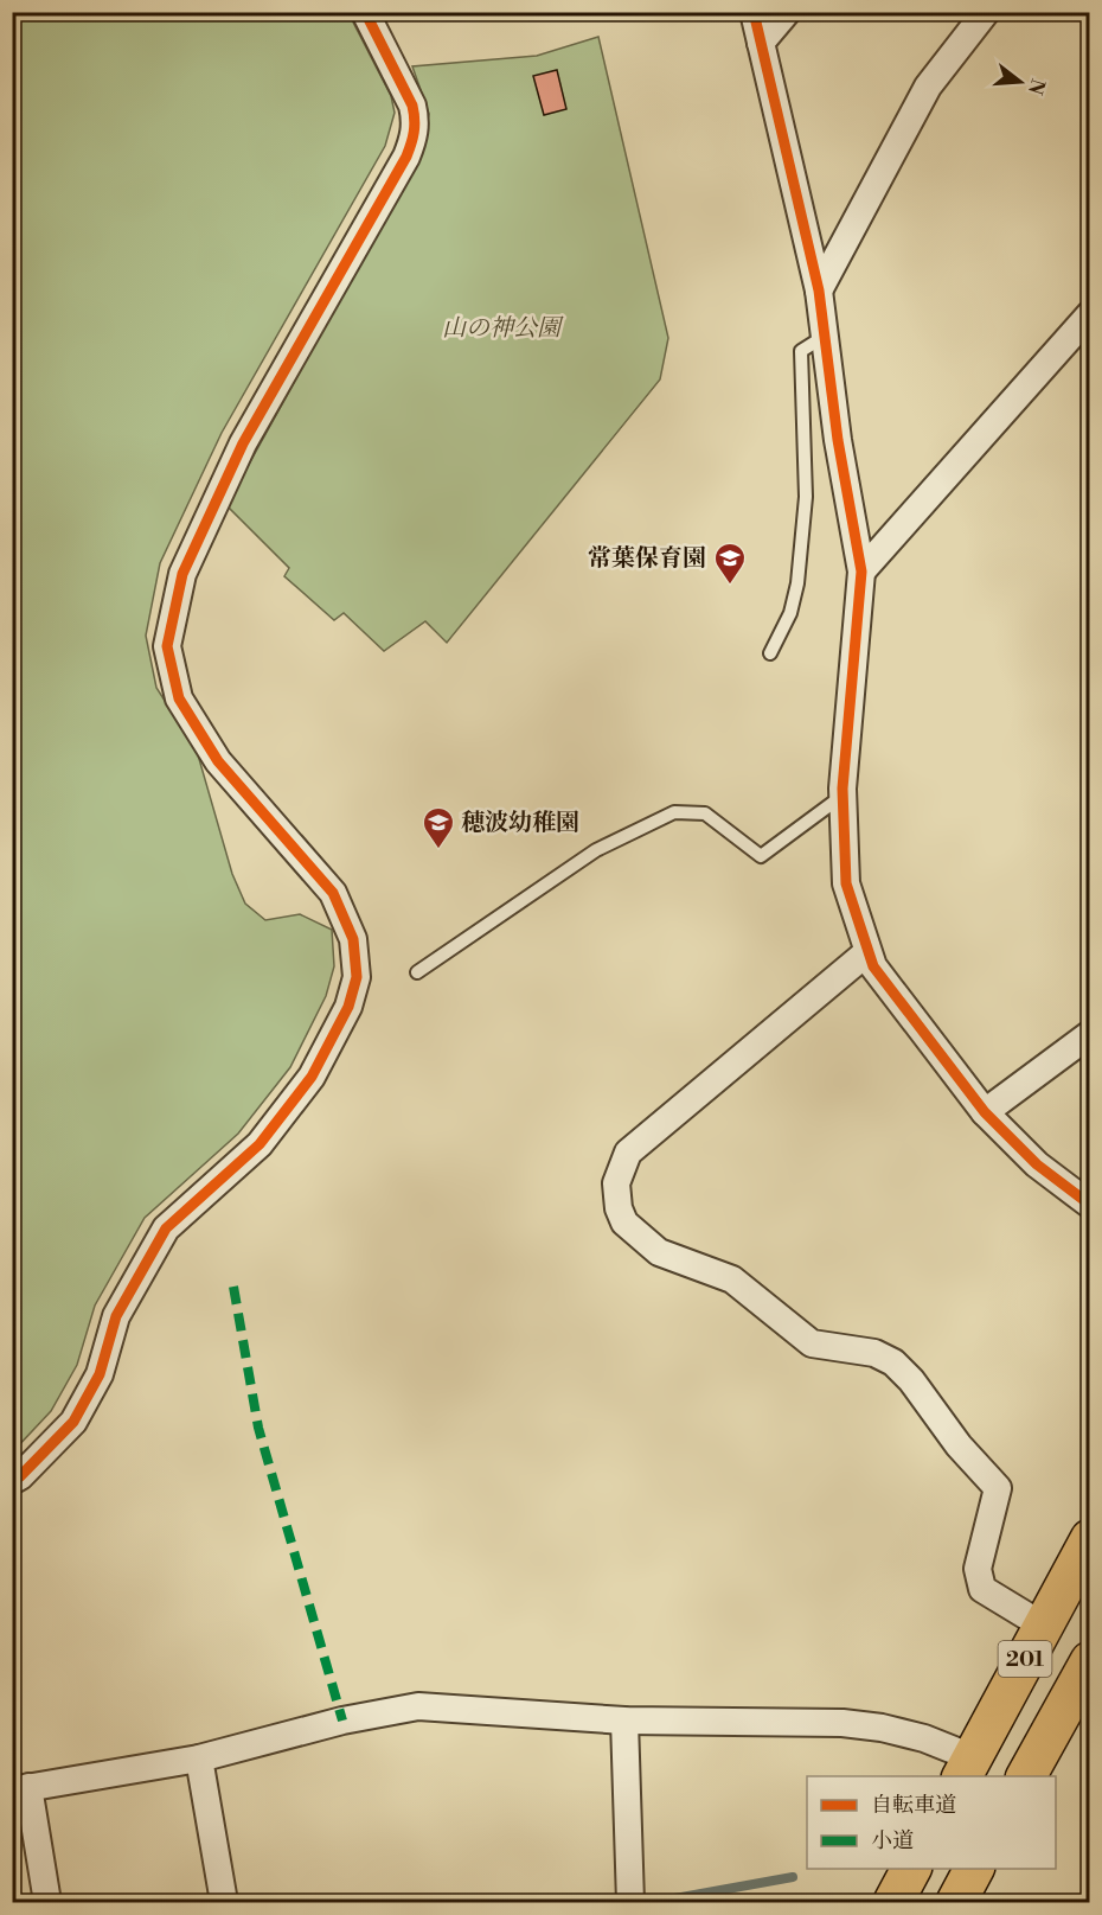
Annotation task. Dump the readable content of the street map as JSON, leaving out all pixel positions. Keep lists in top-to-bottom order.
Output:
{
  "streets": {
    "highway": ["201"]
  },
  "parks": ["山の神公園"],
  "places": {
    "school or university": ["常葉保育園", "穂波幼稚園"]
  },
  "legend": ["自転車道", "小道"],
  "north": "right"
}
